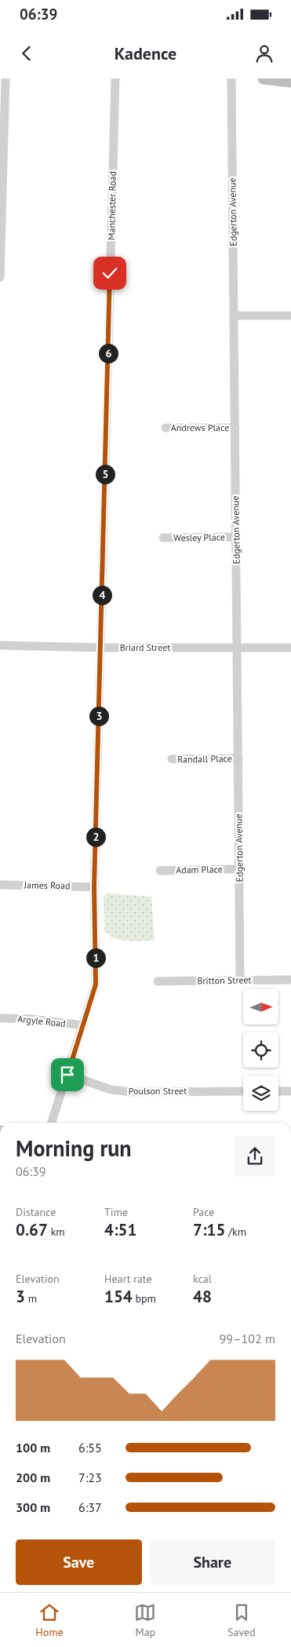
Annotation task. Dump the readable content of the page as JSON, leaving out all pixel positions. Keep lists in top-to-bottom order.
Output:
{
  "streets": {
    "street": [
      "Manchester Road",
      "Edgerton Avenue",
      "Andrews Place",
      "Wesley Place",
      "Briard Street",
      "Randall Place",
      "Adam Place",
      "James Road",
      "Britton Street",
      "Argyle Road",
      "Poulson Street"
    ]
  },
  "crossings": [
    ["Manchester Road", "Briard Street"],
    ["Manchester Road", "James Road"],
    ["Manchester Road", "Argyle Road"],
    ["Manchester Road", "Poulson Street"],
    ["Edgerton Avenue", "Andrews Place"],
    ["Edgerton Avenue", "Wesley Place"],
    ["Edgerton Avenue", "Briard Street"],
    ["Edgerton Avenue", "Randall Place"],
    ["Edgerton Avenue", "Adam Place"],
    ["Edgerton Avenue", "Britton Street"]
  ],
  "north": "right",
  "page": {
    "status": "06:39",
    "header": "Kadence",
    "pins": [
      "6",
      "5",
      "4",
      "3",
      "2",
      "1"
    ],
    "heading": ["Morning run", "06:39"],
    "stats": [
      ["Distance", "0.67 km"],
      ["Time", "4:51"],
      ["Pace", "7:15 /km"],
      ["Elevation", "3 m"],
      ["Heart rate", "154 bpm"],
      ["kcal", "48"]
    ],
    "chart": ["Elevation", "99–102 m"],
    "list": [
      {
        "name": "100 m",
        "note": "6:55"
      },
      {
        "name": "200 m",
        "note": "7:23"
      },
      {
        "name": "300 m",
        "note": "6:37"
      }
    ],
    "buttons": ["Save", "Share"],
    "tabs": ["Home", "Map", "Saved"]
  }
}
